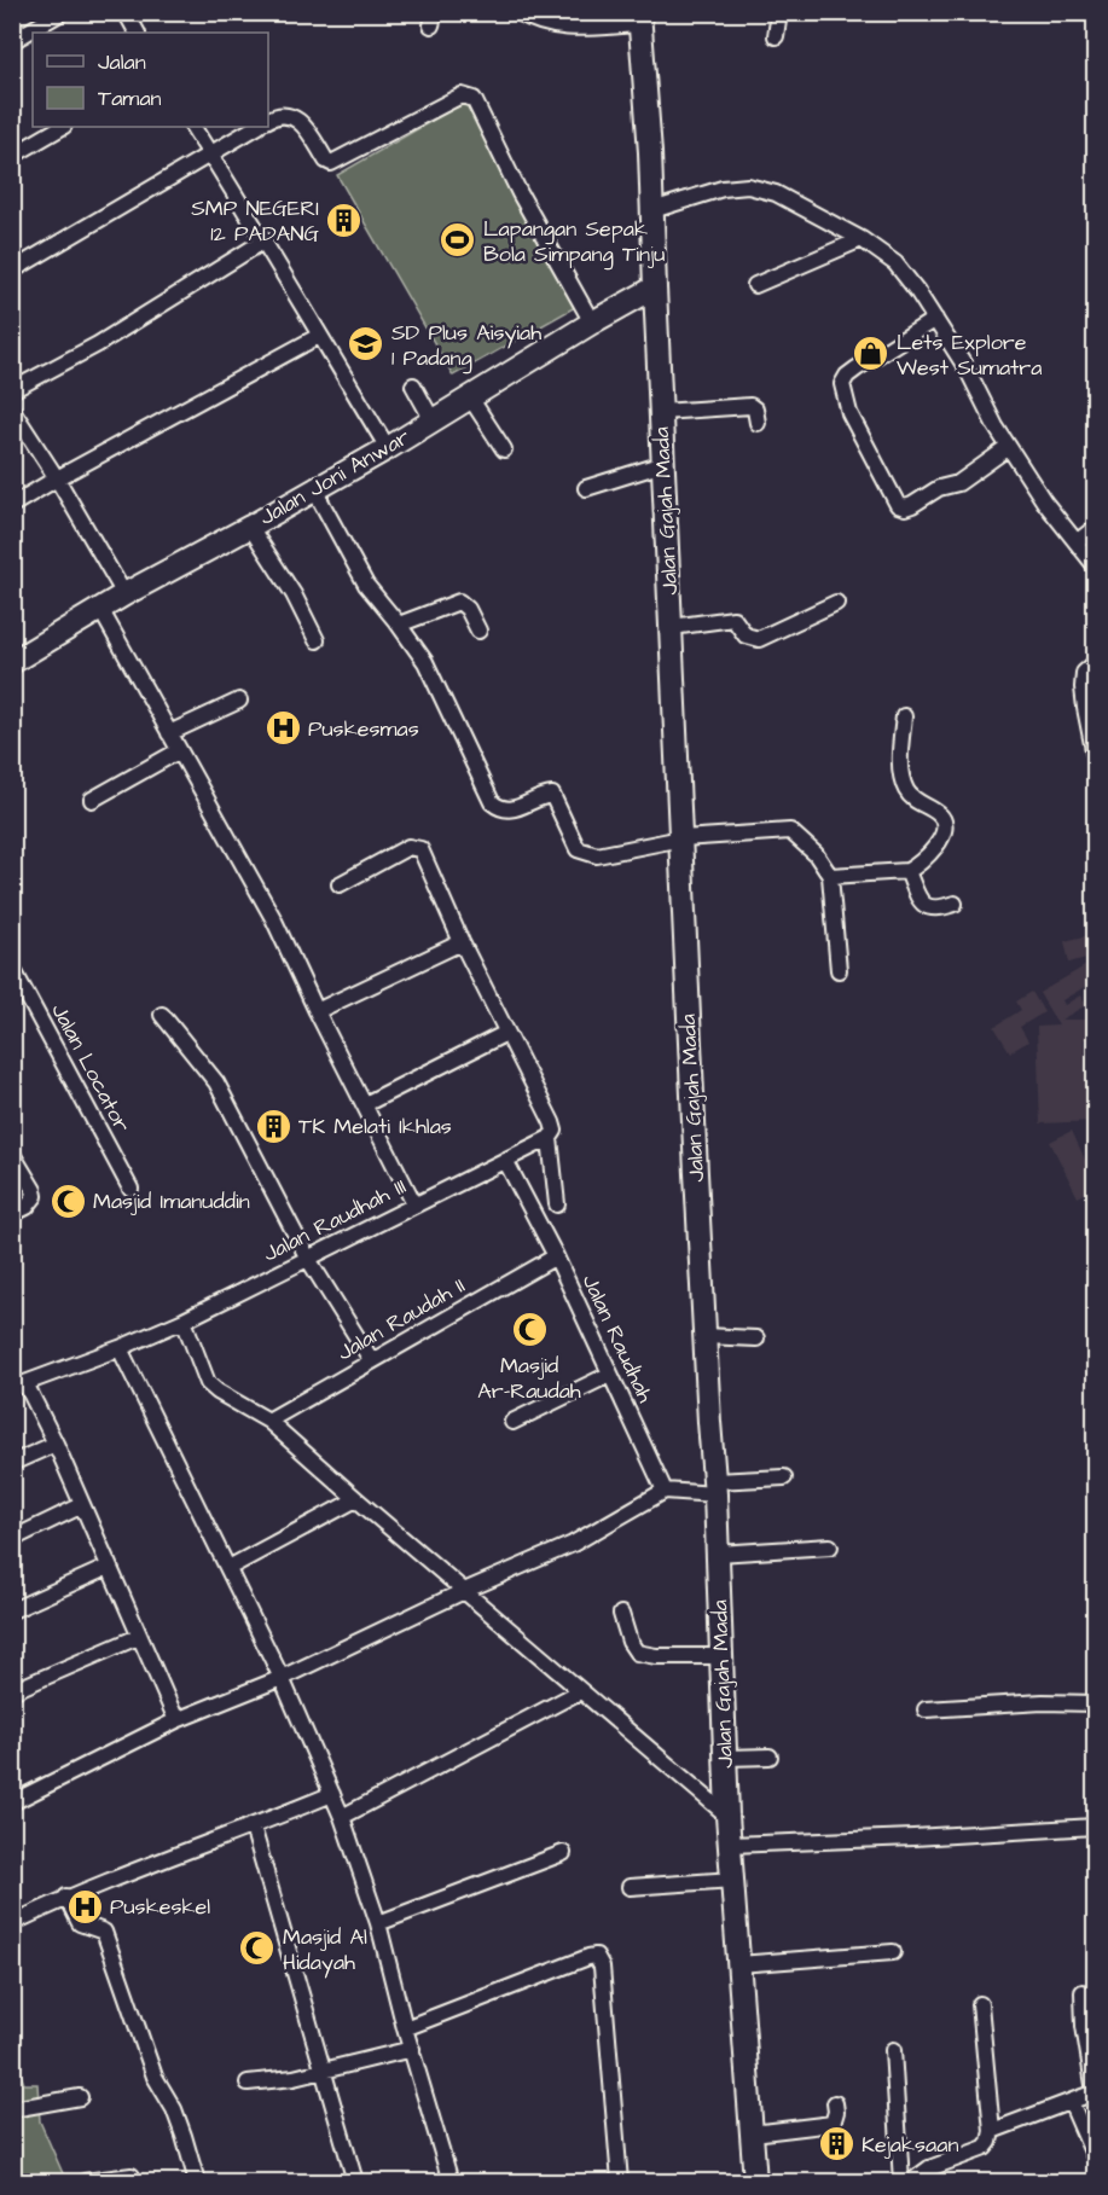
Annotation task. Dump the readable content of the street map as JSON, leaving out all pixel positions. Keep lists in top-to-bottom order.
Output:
{
  "streets": {
    "main road": ["Jalan Joni Anwar", "Jalan Gajah Mada"],
    "street": [
      "Jalan Locator",
      "Jalan Raudhah III",
      "Jalan Raudah II",
      "Jalan Raudhah"
    ]
  },
  "crossings": [
    ["Jalan Joni Anwar", "Jalan Gajah Mada"],
    ["Jalan Raudhah III", "Jalan Raudhah"],
    ["Jalan Raudah II", "Jalan Raudhah"]
  ],
  "places": {
    "building": ["SMP NEGERI 12 PADANG", "TK Melati Ikhlas", "Kejaksaan"],
    "sports": ["Lapangan Sepak Bola Simpang Tinju"],
    "school or university": ["SD Plus Aisyiah 1 Padang"],
    "shop": ["Lets Explore West Sumatra"],
    "hospital": ["Puskesmas", "Puskeskel"],
    "mosque": ["Masjid Imanuddin", "Masjid Ar-Raudah", "Masjid Al Hidayah"]
  },
  "legend": ["Jalan", "Taman"]
}
